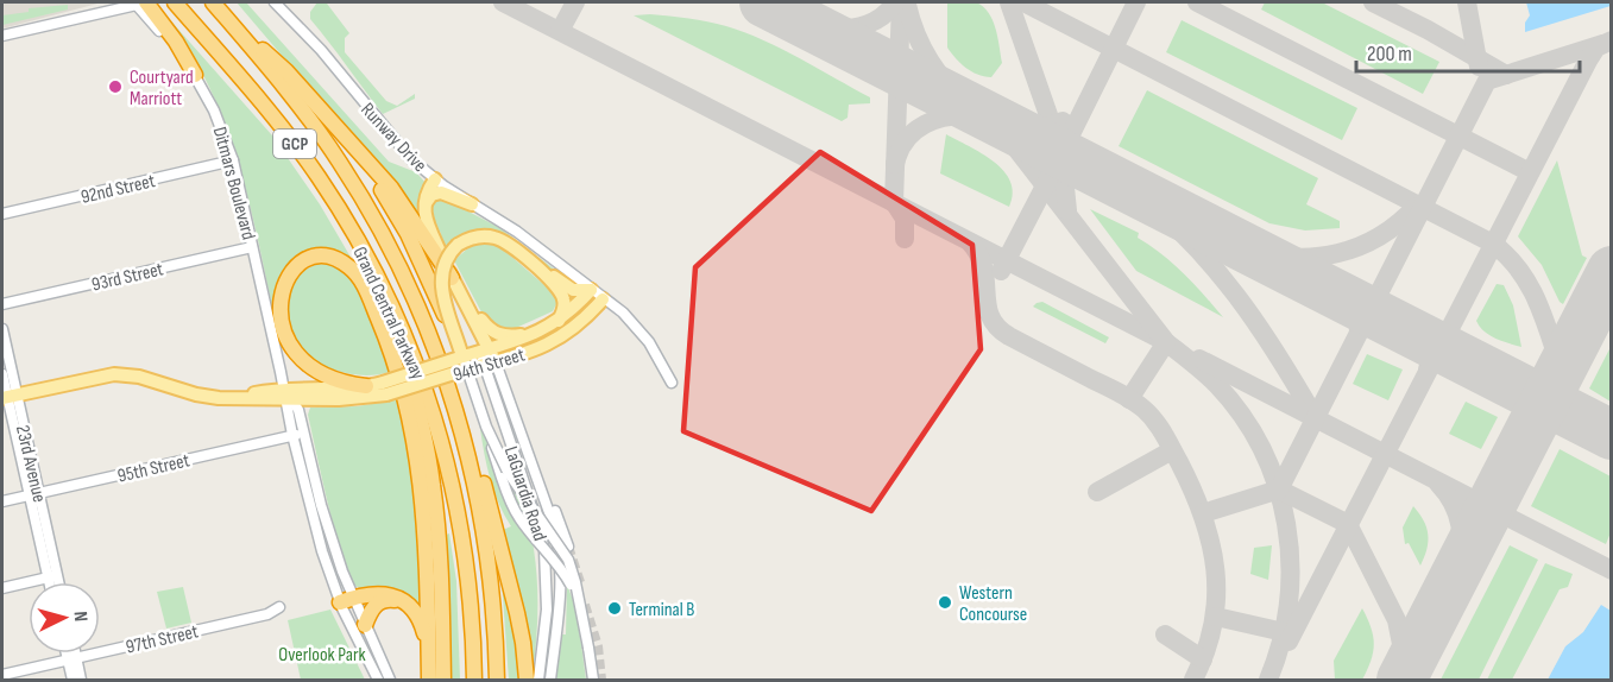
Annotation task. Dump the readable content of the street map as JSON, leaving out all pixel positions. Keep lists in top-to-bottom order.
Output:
{
  "streets": {
    "highway": ["GCP", "Grand Central Parkway"],
    "main road": ["94th Street"],
    "street": [
      "Runway Drive",
      "Ditmars Boulevard",
      "92nd Street",
      "93rd Street",
      "23rd Avenue",
      "95th Street",
      "LaGuardia Road",
      "97th Street"
    ]
  },
  "crossings": [
    ["Runway Drive", "94th Street"],
    ["Ditmars Boulevard", "92nd Street"],
    ["Ditmars Boulevard", "93rd Street"],
    ["Ditmars Boulevard", "94th Street"],
    ["Ditmars Boulevard", "95th Street"],
    ["94th Street", "23rd Avenue"],
    ["94th Street", "LaGuardia Road"],
    ["23rd Avenue", "95th Street"]
  ],
  "parks": ["Overlook Park"],
  "places": ["Courtyard Marriott", "Western Concourse", "Terminal B"],
  "scale_bar": "200 m",
  "north": "right"
}
